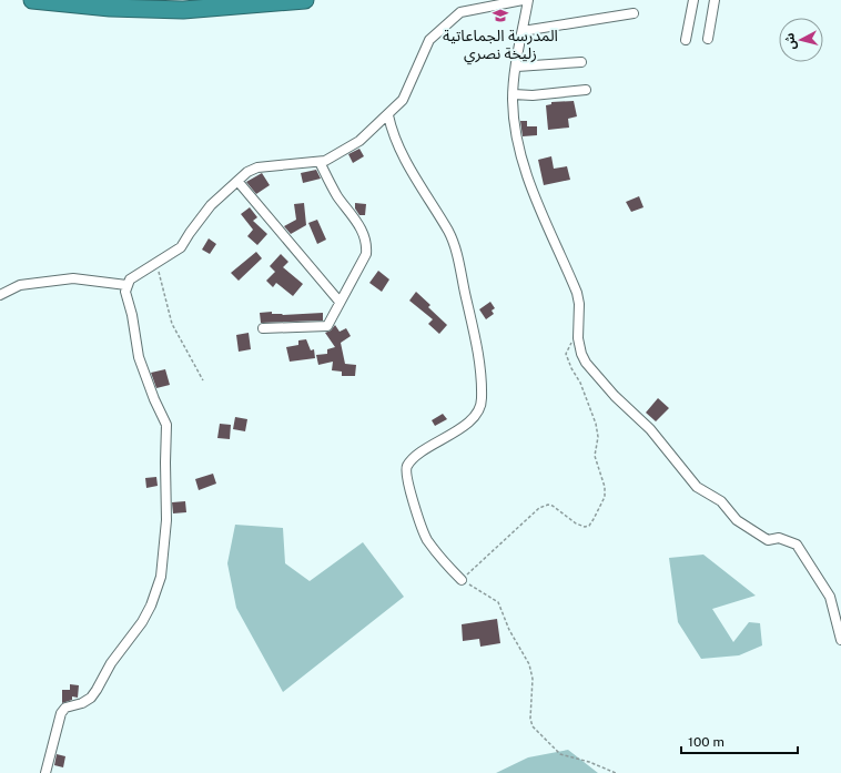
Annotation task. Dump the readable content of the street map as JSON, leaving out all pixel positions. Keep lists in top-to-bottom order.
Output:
{
  "places": {
    "school or university": ["المدرسة الجماعاتية زليخة نصري"]
  },
  "scale_bar": "100 m",
  "north": "left"
}
